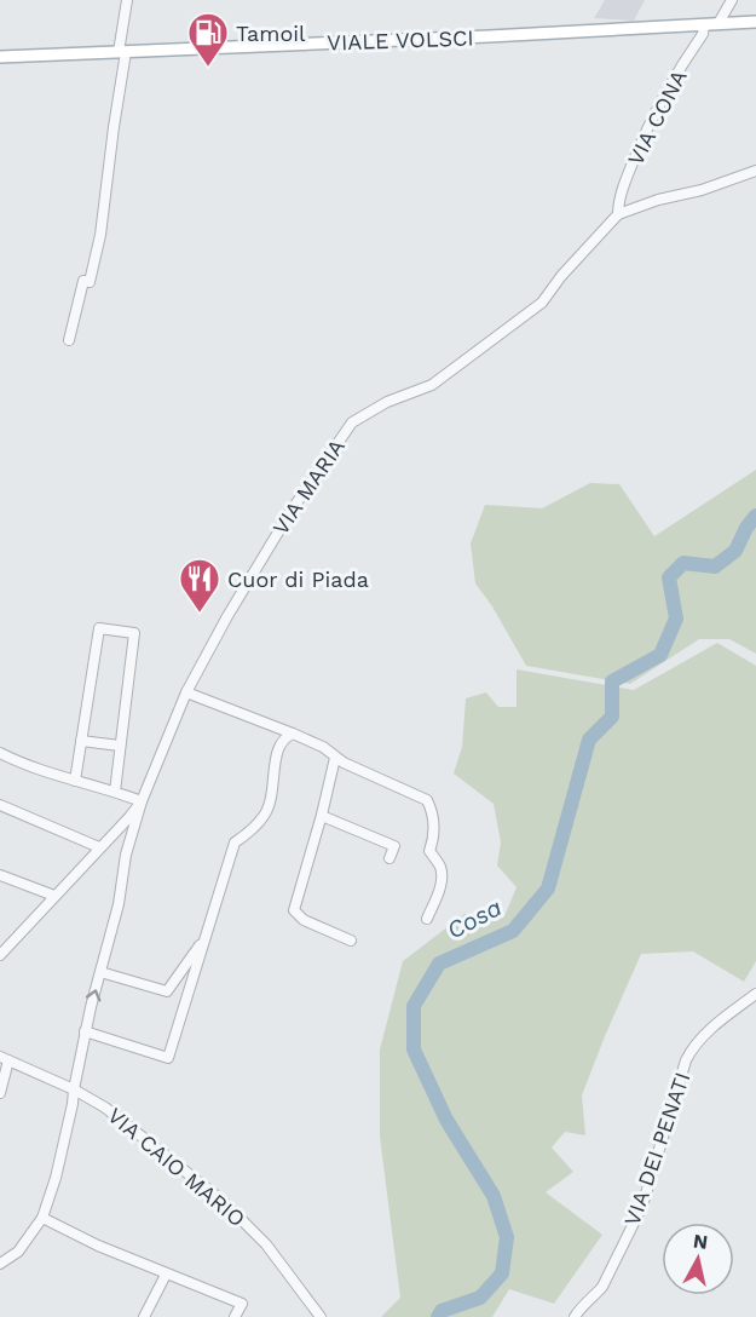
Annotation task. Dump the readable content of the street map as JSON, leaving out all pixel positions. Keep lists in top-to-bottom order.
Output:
{
  "streets": {
    "main road": ["VIALE VOLSCI"],
    "street": [
      "VIA CONA",
      "VIA MARIA",
      "VIA DEI PENATI",
      "VIA CAIO MARIO"
    ]
  },
  "crossings": [
    ["VIALE VOLSCI", "VIA CONA"],
    ["VIA CONA", "VIA MARIA"]
  ],
  "water": ["Cosa"],
  "places": {
    "fuel station": ["Tamoil"],
    "restaurant": ["Cuor di Piada"]
  },
  "north": "top"
}
